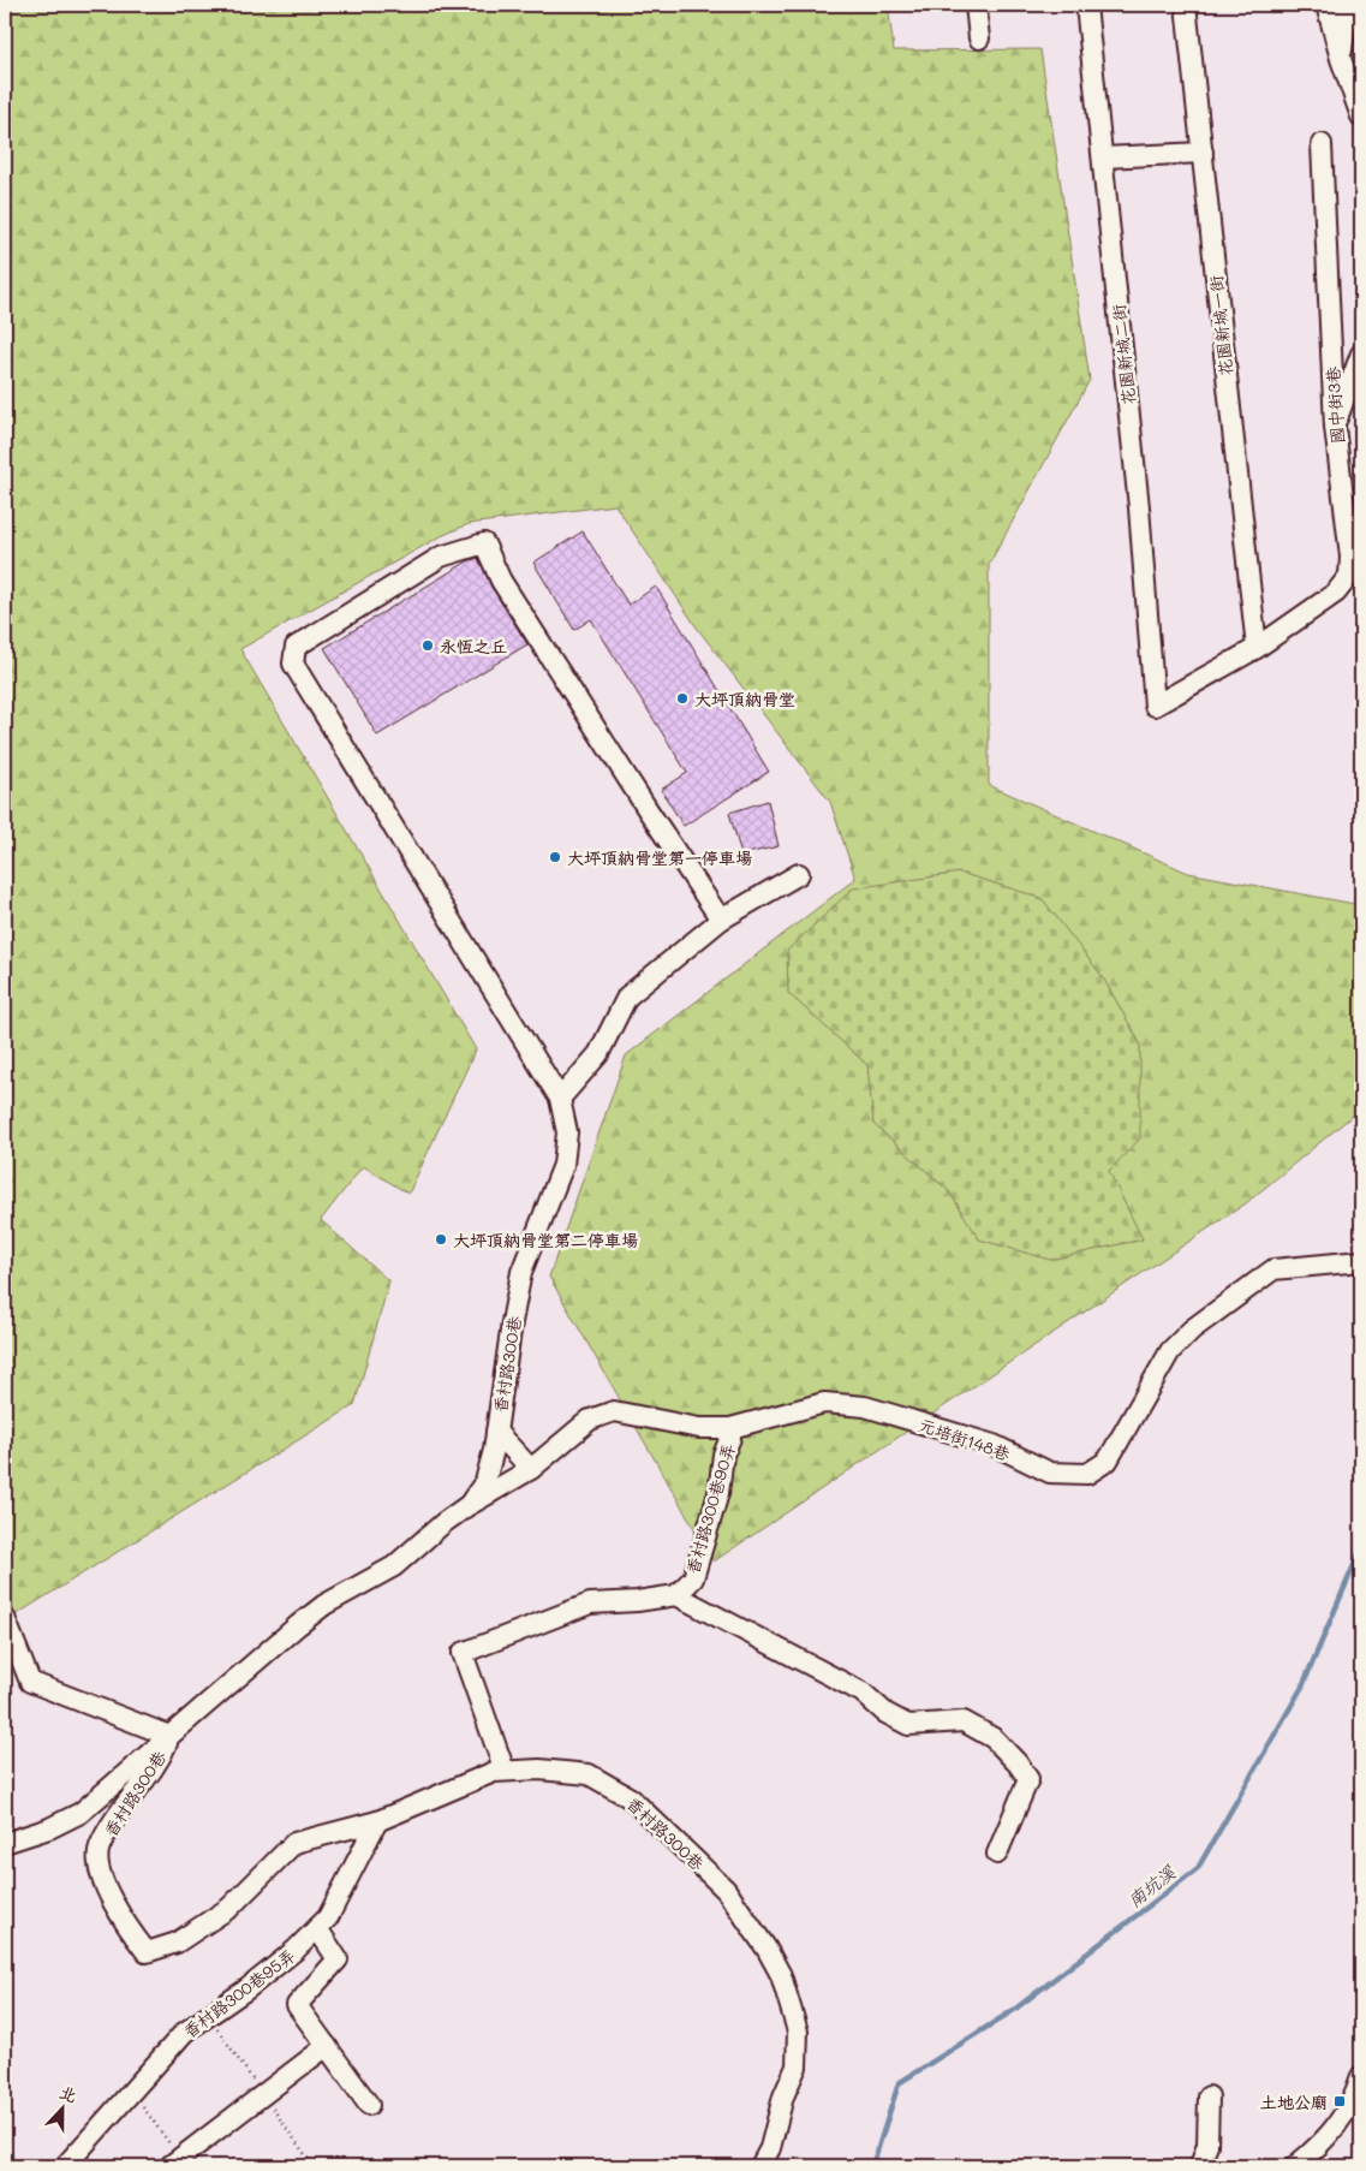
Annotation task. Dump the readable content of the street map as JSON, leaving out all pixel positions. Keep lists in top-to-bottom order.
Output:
{
  "streets": {
    "street": [
      "花園新城一街",
      "花園新城二街",
      "國中街3巷",
      "香村路300巷",
      "元培街148巷",
      "香村路300巷90弄",
      "香村路300巷95弄"
    ]
  },
  "crossings": [
    ["花園新城一街", "國中街3巷"],
    ["花園新城二街", "國中街3巷"],
    ["香村路300巷", "元培街148巷"],
    ["香村路300巷", "香村路300巷95弄"],
    ["元培街148巷", "香村路300巷90弄"]
  ],
  "water": ["南坑溪"],
  "places": {
    "other": [
      "永恆之丘",
      "大坪頂納骨堂",
      "大坪頂納骨堂第一停車場",
      "大坪頂納骨堂第二停車場"
    ],
    "transit": ["土地公廟"]
  },
  "north": "top"
}
